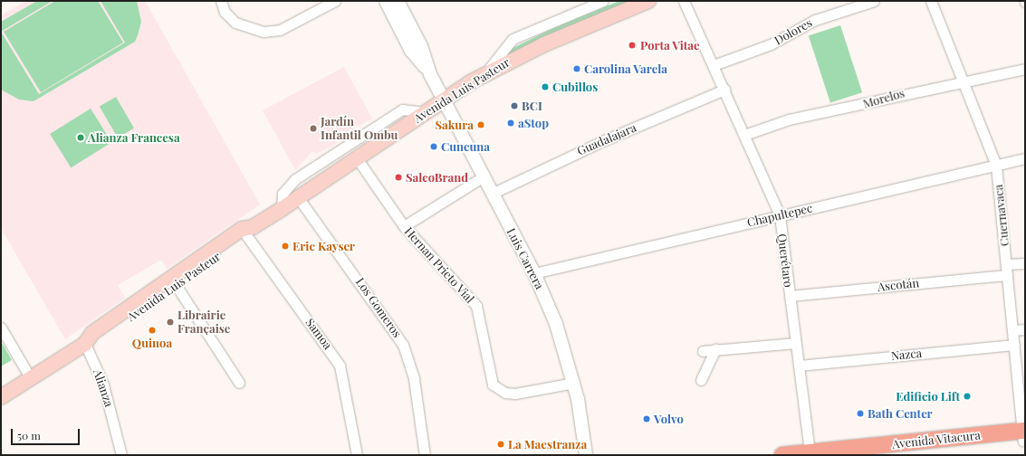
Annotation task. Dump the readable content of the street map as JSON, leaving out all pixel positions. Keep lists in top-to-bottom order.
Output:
{
  "streets": {
    "main road": ["Avenida Luis Pasteur", "Avenida Vitacura"],
    "street": [
      "Dolores",
      "Morelos",
      "Guadalajara",
      "Chapultepec",
      "Cuernavaca",
      "Luis Carrera",
      "Querétaro",
      "Hernan Prieto Vial",
      "Ascotán",
      "Los Gomeros",
      "Samoa",
      "Nazca",
      "Alianza"
    ]
  },
  "crossings": [
    ["Dolores", "Querétaro"],
    ["Avenida Luis Pasteur", "Luis Carrera"],
    ["Avenida Luis Pasteur", "Hernan Prieto Vial"],
    ["Avenida Luis Pasteur", "Los Gomeros"],
    ["Avenida Luis Pasteur", "Samoa"],
    ["Avenida Luis Pasteur", "Alianza"],
    ["Morelos", "Cuernavaca"],
    ["Morelos", "Querétaro"],
    ["Guadalajara", "Luis Carrera"],
    ["Guadalajara", "Querétaro"],
    ["Chapultepec", "Cuernavaca"],
    ["Chapultepec", "Luis Carrera"],
    ["Chapultepec", "Querétaro"],
    ["Cuernavaca", "Ascotán"],
    ["Cuernavaca", "Nazca"],
    ["Cuernavaca", "Avenida Vitacura"],
    ["Luis Carrera", "Hernan Prieto Vial"],
    ["Querétaro", "Ascotán"],
    ["Querétaro", "Nazca"],
    ["Querétaro", "Avenida Vitacura"]
  ],
  "places": [
    "Porta Vitae",
    "Carolina Varela",
    "Cubillos",
    "BCI",
    "aStop",
    "Sakura",
    "Jardín Infantil Ombu",
    "Alianza Francesa",
    "Cuncuna",
    "SalcoBrand",
    "Eric Kayser",
    "Librairie Française",
    "Quinoa",
    "Edificio Lift",
    "Bath Center",
    "Volvo",
    "La Maestranza"
  ],
  "scale_bar": "50 m"
}
